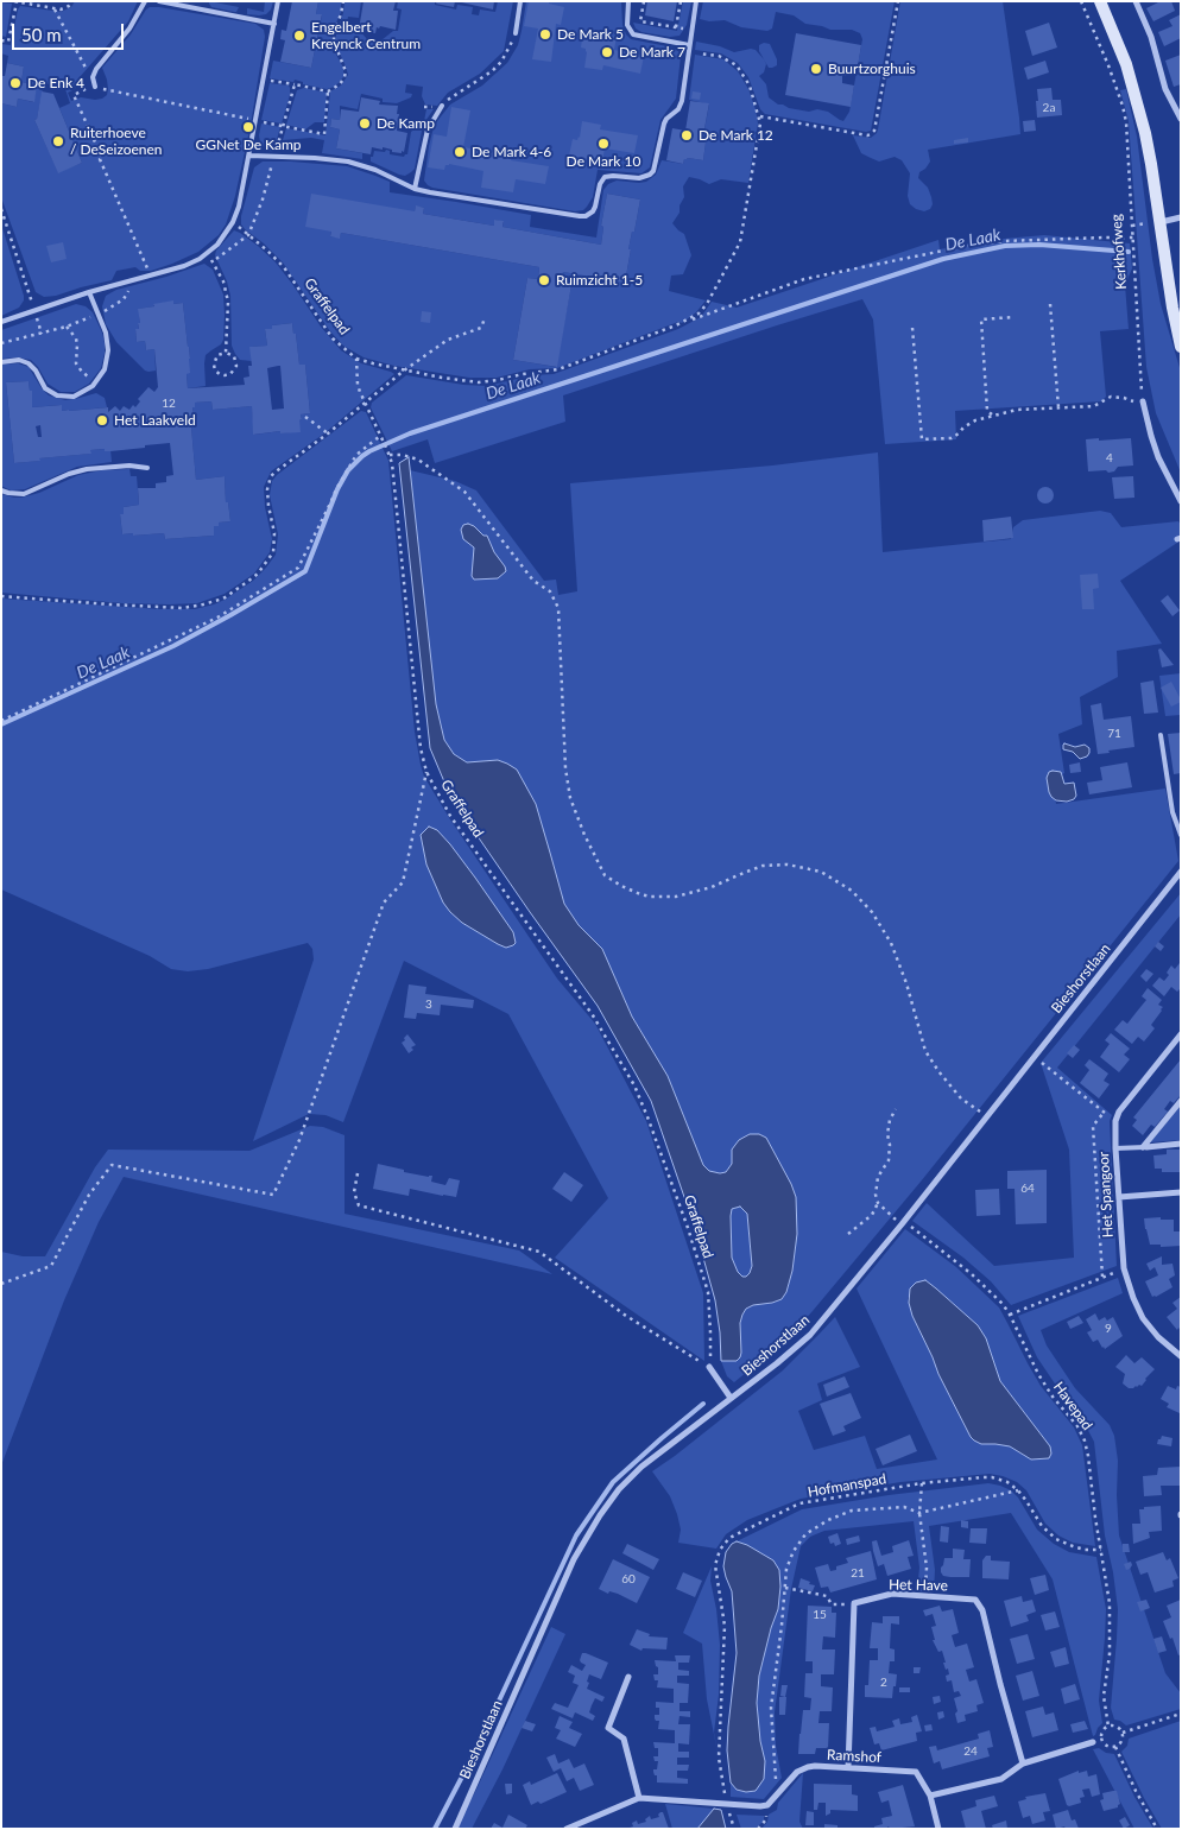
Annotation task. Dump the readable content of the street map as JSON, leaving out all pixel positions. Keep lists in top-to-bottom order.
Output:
{
  "streets": {
    "street": [
      "Bieshorstlaan",
      "Het Spangoor",
      "Het Have",
      "Ramshof"
    ],
    "path": [
      "Kerkhofweg",
      "Graffelpad",
      "Havepad",
      "Hofmanspad"
    ]
  },
  "crossings": [
    ["Bieshorstlaan", "Havepad"],
    ["Havepad", "Hofmanspad"],
    ["Hofmanspad", "Ramshof"]
  ],
  "water": ["De Laak"],
  "places": [
    "De Mark 5",
    "Engelbert Kreynck Centrum",
    "De Mark 7",
    "Buurtzorghuis",
    "De Enk 4",
    "De Kamp",
    "GGNet De Kamp",
    "De Mark 12",
    "Ruiterhoeve / DeSeizoenen",
    "De Mark 10",
    "De Mark 4-6",
    "Ruimzicht 1-5",
    "Het Laakveld"
  ],
  "house_numbers": [
    "2a",
    "12",
    "4",
    "71",
    "3",
    "64",
    "9",
    "21",
    "60",
    "15",
    "2",
    "24"
  ],
  "scale_bar": "50 m"
}
